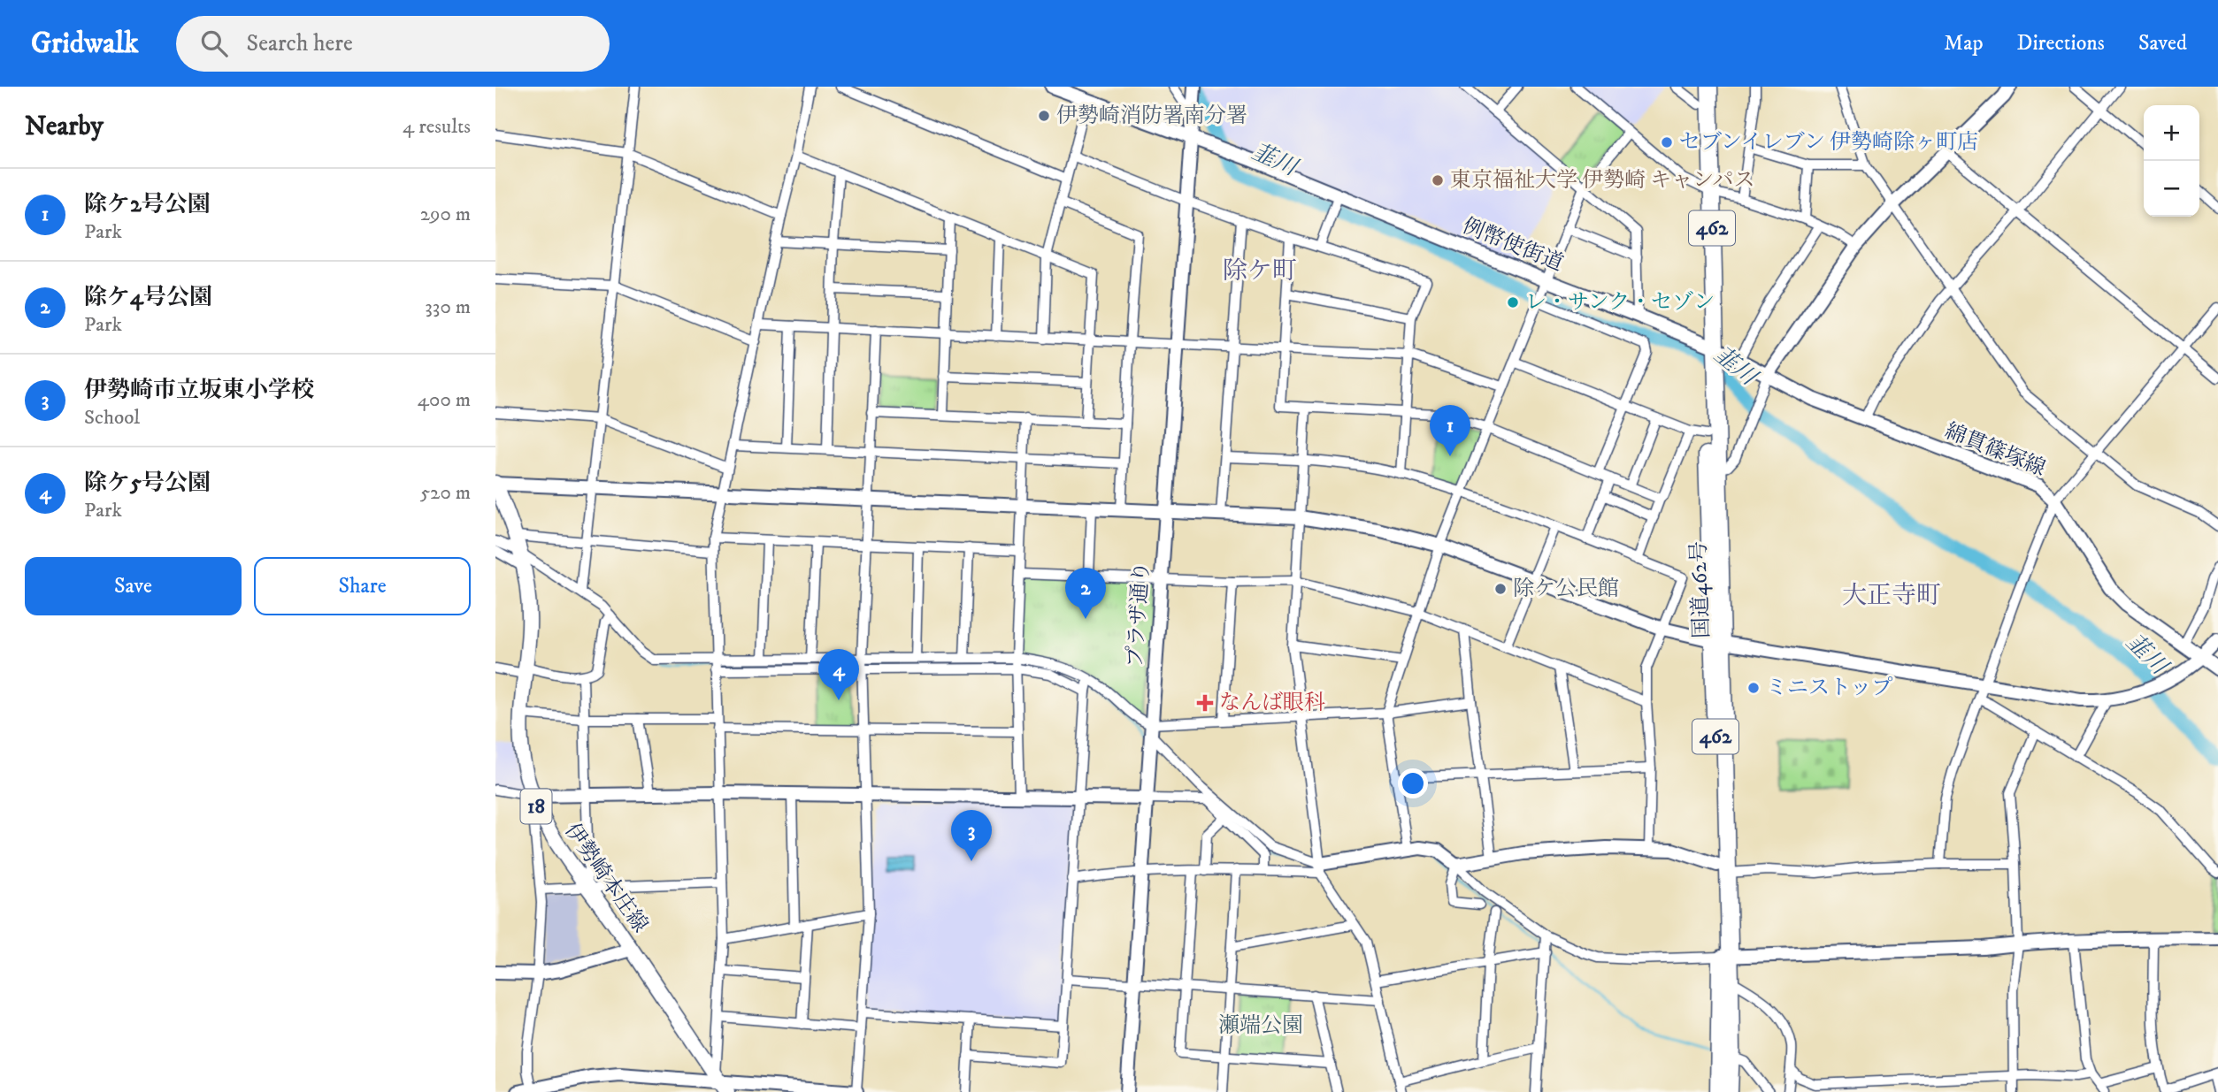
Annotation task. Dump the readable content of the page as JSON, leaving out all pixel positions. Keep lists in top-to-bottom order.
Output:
{
  "streets": {
    "highway": ["462", "国道462号"],
    "main road": ["18", "伊勢崎本庄線"],
    "street": ["例幣使街道", "綿貫篠塚線", "プラザ通り"]
  },
  "crossings": [
    ["例幣使街道", "綿貫篠塚線"],
    ["例幣使街道", "国道462号"],
    ["例幣使街道", "プラザ通り"]
  ],
  "districts": ["除ケ町", "大正寺町"],
  "water": ["韮川"],
  "parks": ["瀬端公園"],
  "places": {
    "other": [
      "伊勢崎消防署南分署",
      "セブンイレブン 伊勢崎除ヶ町店",
      "東京福祉大学 伊勢崎 キャンパス",
      "レ・サンク・セゾン",
      "除ケ公民館",
      "ミニストップ"
    ],
    "health": ["なんば眼科"]
  },
  "page": {
    "header": "Gridwalk",
    "search": "Search here",
    "nav": ["Map", "Directions", "Saved"],
    "heading": ["Nearby", "4 results"],
    "map_buttons": ["+", "−"],
    "list": [
      {
        "mark": "1",
        "name": "除ケ2号公園",
        "note": "Park",
        "value": "290 m"
      },
      {
        "mark": "2",
        "name": "除ケ4号公園",
        "note": "Park",
        "value": "330 m"
      },
      {
        "mark": "3",
        "name": "伊勢崎市立坂東小学校",
        "note": "School",
        "value": "400 m"
      },
      {
        "mark": "4",
        "name": "除ケ5号公園",
        "note": "Park",
        "value": "520 m"
      }
    ],
    "pins": [
      "1",
      "2",
      "4",
      "3"
    ],
    "buttons": ["Save", "Share"]
  }
}
